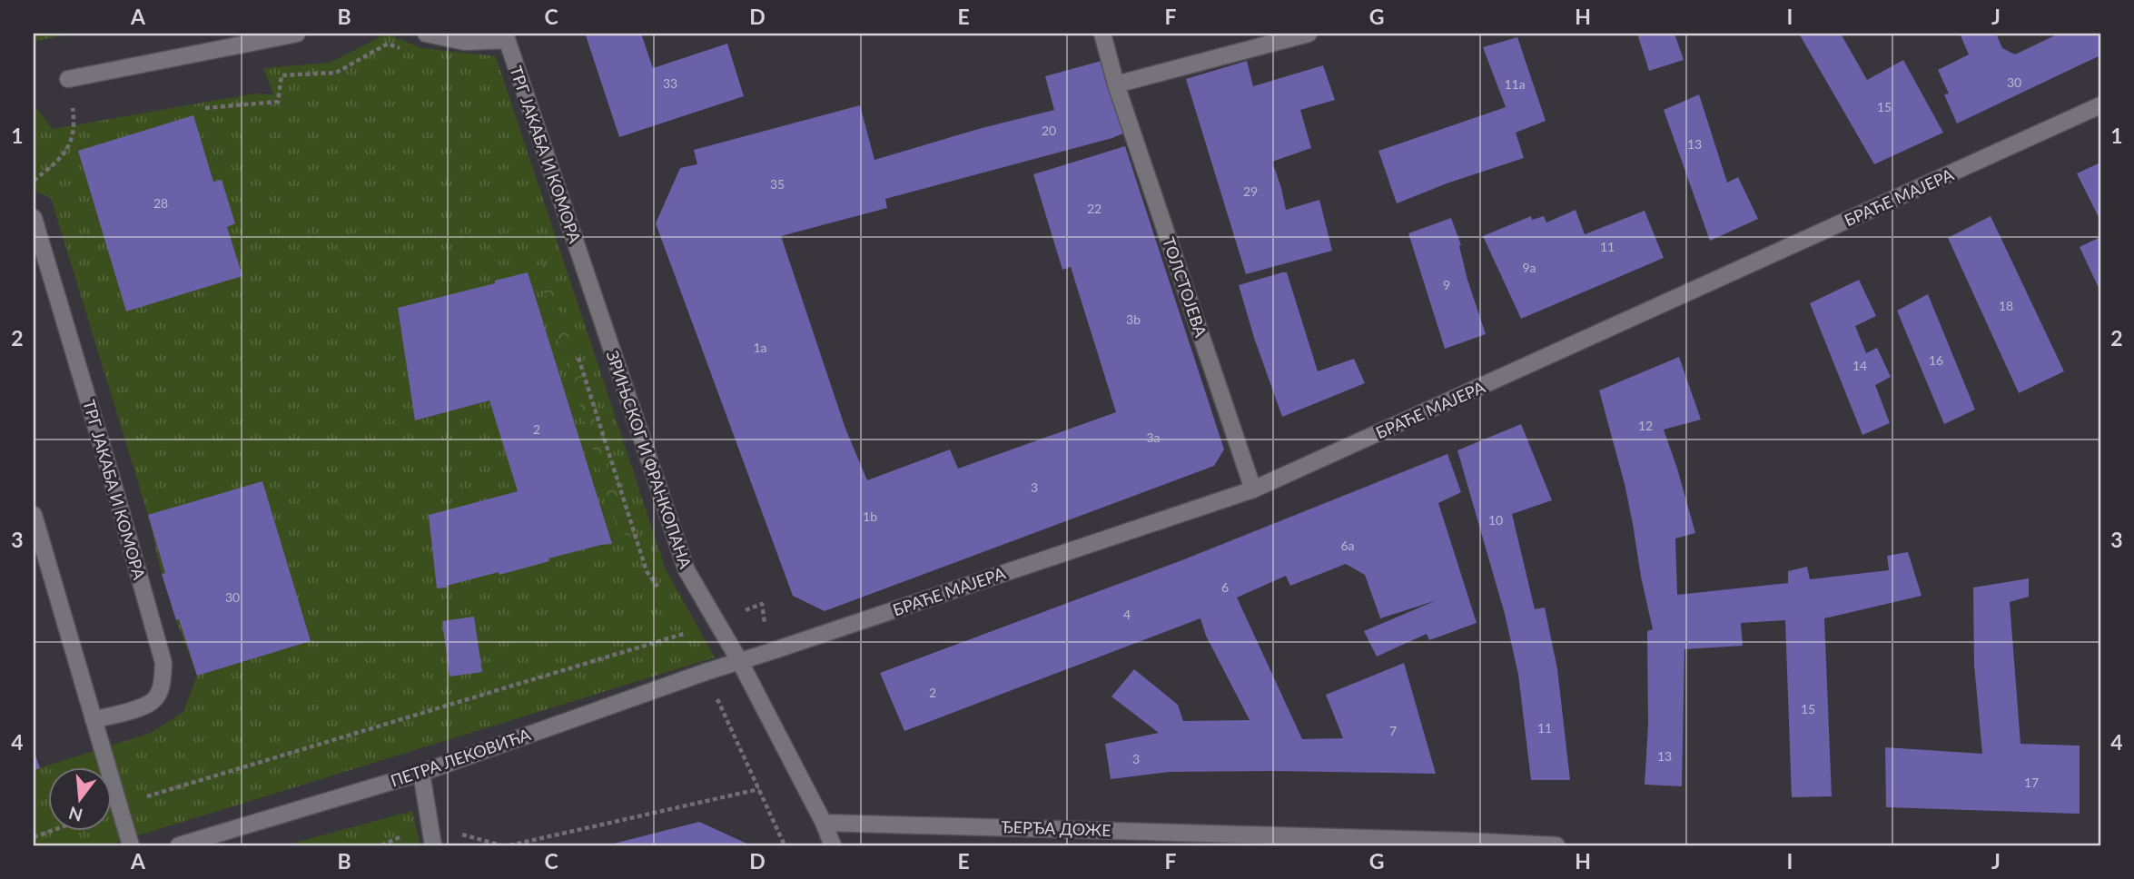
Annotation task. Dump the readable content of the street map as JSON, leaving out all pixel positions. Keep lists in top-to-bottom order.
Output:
{
  "streets": {
    "street": [
      "ТРГ ЈАКАБА И КОМОРА",
      "БРАЋЕ МАЈЕРА",
      "ТОЛСТОЈЕВА",
      "ЗРИЊСКОГ И ФРАНКОПАНА",
      "ПЕТРА ЛЕКОВИЋА",
      "ЂЕРЂА ДОЖЕ"
    ]
  },
  "crossings": [
    ["ТРГ ЈАКАБА И КОМОРА", "ЗРИЊСКОГ И ФРАНКОПАНА"],
    ["БРАЋЕ МАЈЕРА", "ТОЛСТОЈЕВА"],
    ["БРАЋЕ МАЈЕРА", "ЗРИЊСКОГ И ФРАНКОПАНА"],
    ["БРАЋЕ МАЈЕРА", "ПЕТРА ЛЕКОВИЋА"],
    ["ЗРИЊСКОГ И ФРАНКОПАНА", "ПЕТРА ЛЕКОВИЋА"],
    ["ЗРИЊСКОГ И ФРАНКОПАНА", "ЂЕРЂА ДОЖЕ"]
  ],
  "house_numbers": [
    "30",
    "33",
    "11a",
    "15",
    "20",
    "13",
    "35",
    "29",
    "28",
    "22",
    "11",
    "9a",
    "9",
    "18",
    "3b",
    "1a",
    "16",
    "14",
    "12",
    "2",
    "3a",
    "3",
    "1b",
    "10",
    "6a",
    "6",
    "30",
    "4",
    "2",
    "15",
    "11",
    "7",
    "13",
    "3",
    "17"
  ],
  "north": "bottom",
  "grid": {
    "columns": [
      "A",
      "B",
      "C",
      "D",
      "E",
      "F",
      "G",
      "H",
      "I",
      "J"
    ],
    "rows": [
      "1",
      "2",
      "3",
      "4"
    ]
  }
}
